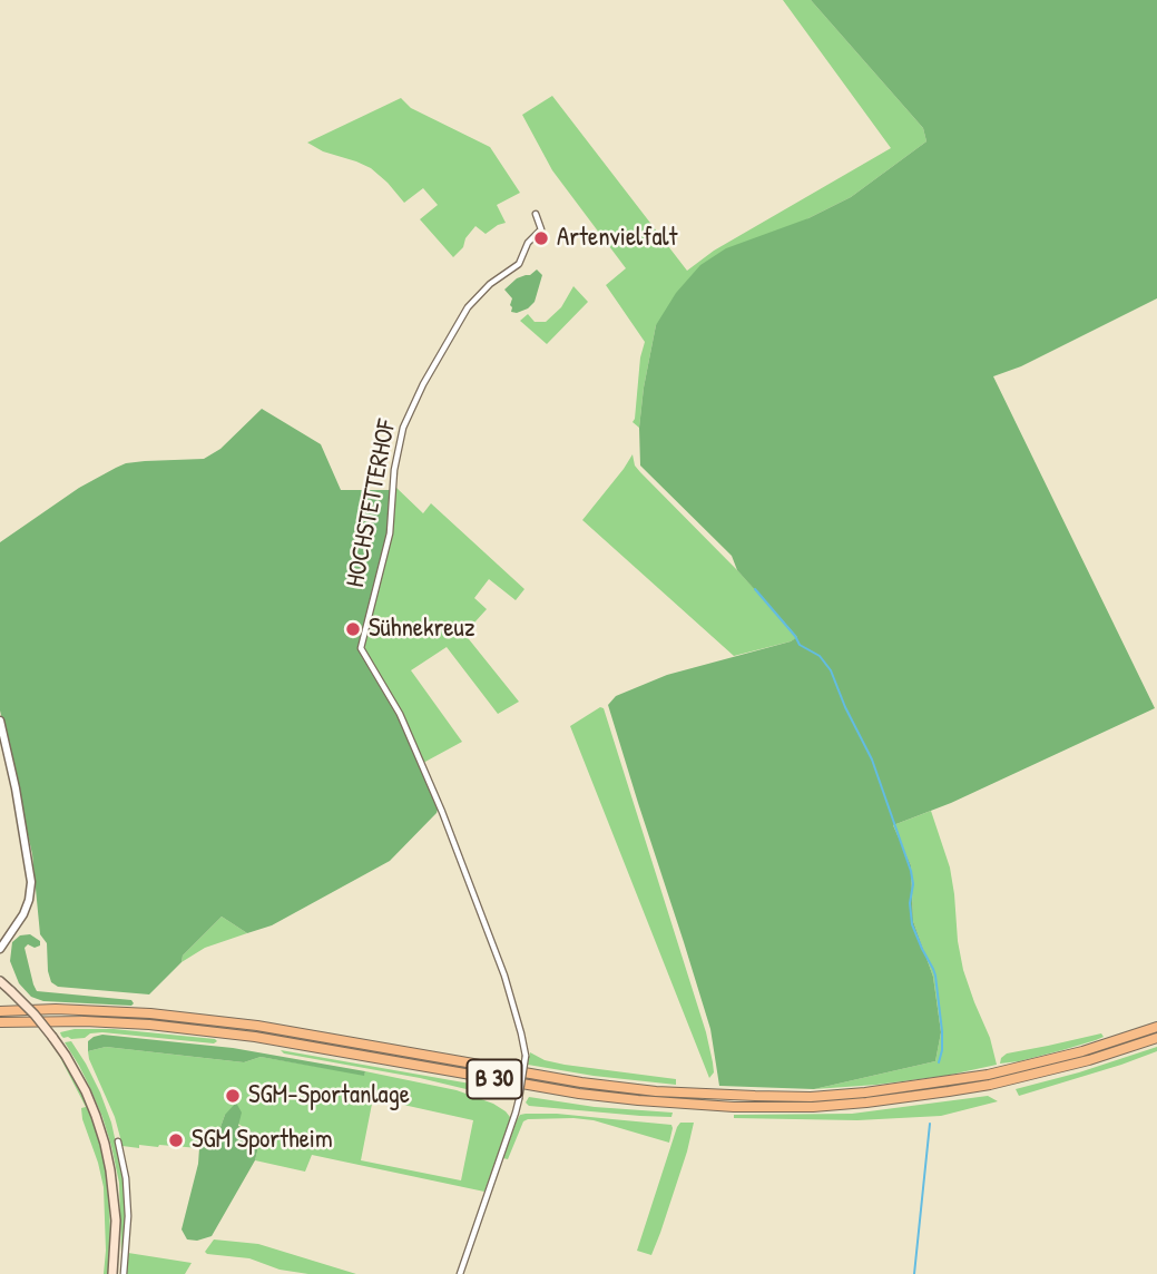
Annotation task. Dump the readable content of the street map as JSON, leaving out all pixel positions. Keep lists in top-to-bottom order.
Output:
{
  "streets": {
    "highway": ["B 30"],
    "street": ["HOCHSTETTERHOF"]
  },
  "places": [
    "Artenvielfalt",
    "Sühnekreuz",
    "SGM-Sportanlage",
    "SGM Sportheim"
  ]
}
